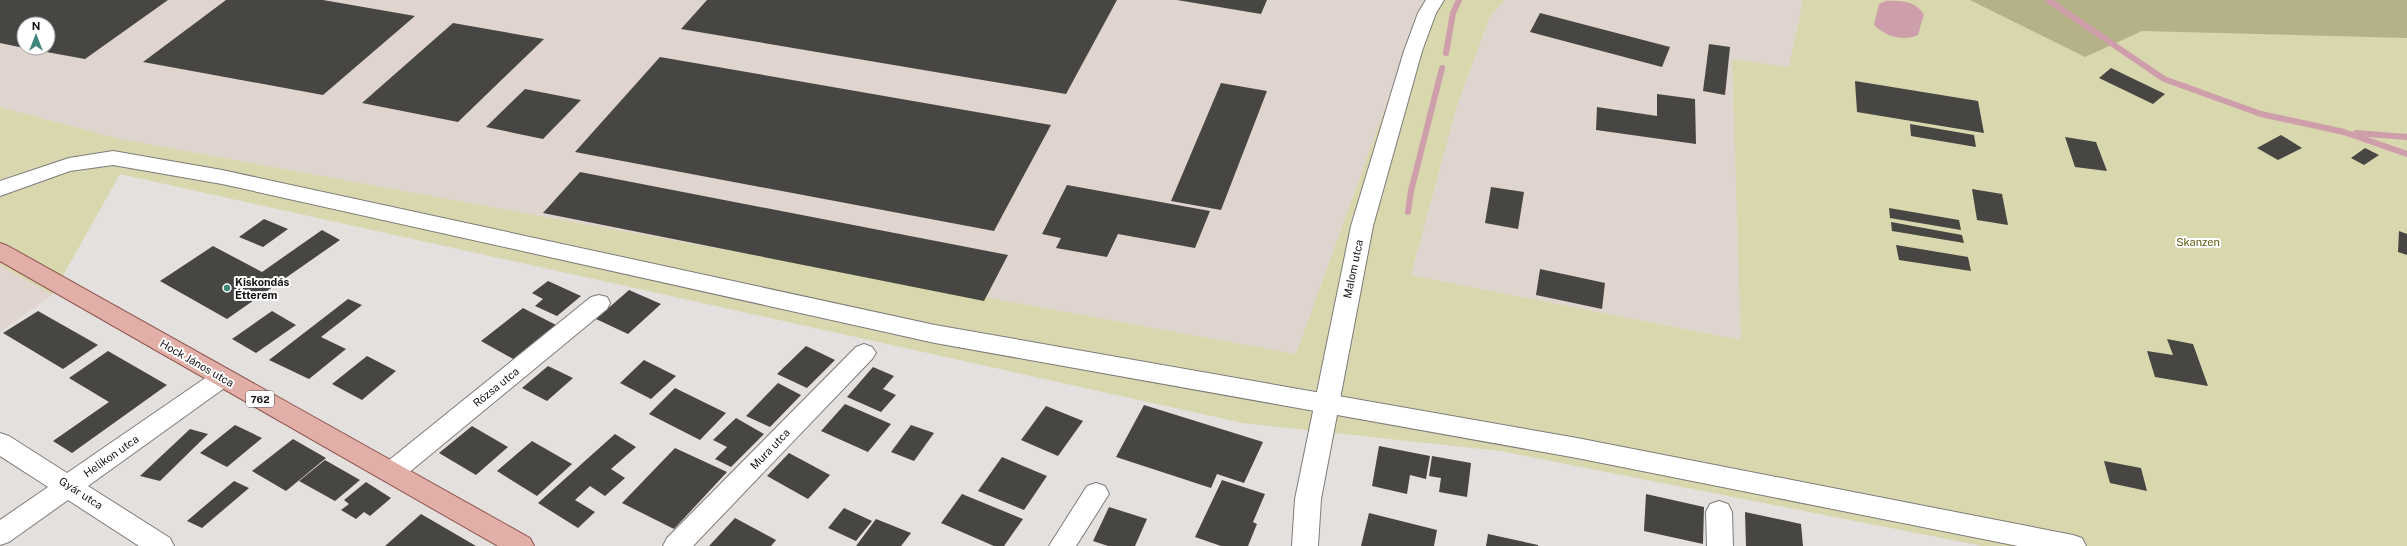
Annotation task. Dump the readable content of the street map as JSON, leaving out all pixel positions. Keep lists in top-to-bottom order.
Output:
{
  "streets": {
    "main road": ["Hock János utca", "762"],
    "street": [
      "Malom utca",
      "Rózsa utca",
      "Mura utca",
      "Helikon utca",
      "Gyár utca"
    ]
  },
  "crossings": [
    ["Hock János utca", "Rózsa utca"],
    ["Hock János utca", "Helikon utca"],
    ["Helikon utca", "Gyár utca"]
  ],
  "parks": ["Skanzen"],
  "places": ["Kiskondás Étterem"],
  "north": "top"
}
